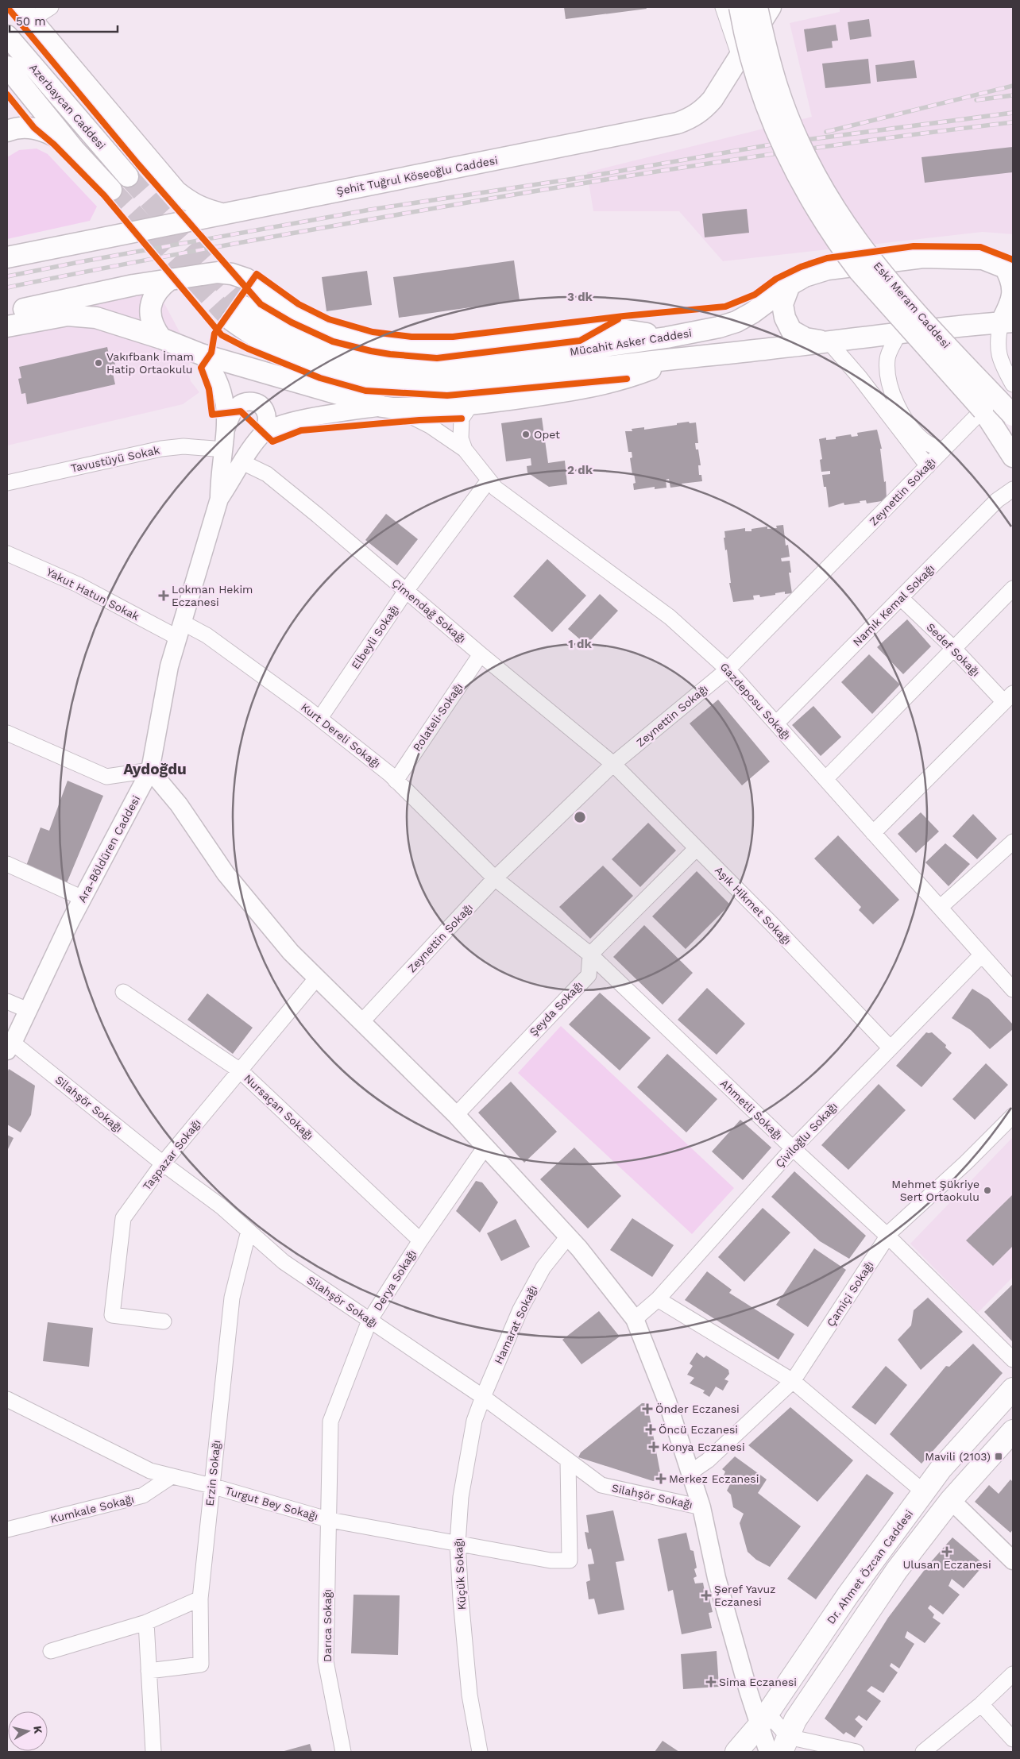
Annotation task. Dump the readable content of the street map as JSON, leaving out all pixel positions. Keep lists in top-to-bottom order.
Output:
{
  "streets": {
    "main road": [
      "Azerbaycan Caddesi",
      "Şehit Tuğrul Köseoğlu Caddesi",
      "Eski Meram Caddesi",
      "Mücahit Asker Caddesi",
      "Dr. Ahmet Özcan Caddesi"
    ],
    "street": [
      "Tavustüyü Sokak",
      "Zeynettin Sokağı",
      "Yakut Hatun Sokak",
      "Namık Kemal Sokağı",
      "Çimendağ Sokağı",
      "Elbeyli Sokağı",
      "Sedef Sokağı",
      "Gazdeposu Sokağı",
      "Polateli Sokağı",
      "Kurt Dereli Sokağı",
      "Ara-Böldüren Caddesi",
      "Aşık Hikmet Sokağı",
      "Şeyda Sokağı",
      "Silahşör Sokağı",
      "Nursaçan Sokağı",
      "Ahmetli Sokağı",
      "Çiviloğlu Sokağı",
      "Taşpazar Sokağı",
      "Derya Sokağı",
      "Çamiçi Sokağı",
      "Hamarat Sokağı",
      "Erzin Sokağı",
      "Turgut Bey Sokağı",
      "Kumkale Sokağı",
      "Küçük Sokağı",
      "Darıca Sokağı"
    ]
  },
  "crossings": [
    ["Eski Meram Caddesi", "Zeynettin Sokağı"],
    ["Tavustüyü Sokak", "Ara-Böldüren Caddesi"],
    ["Zeynettin Sokağı", "Çimendağ Sokağı"],
    ["Zeynettin Sokağı", "Gazdeposu Sokağı"],
    ["Zeynettin Sokağı", "Aşık Hikmet Sokağı"],
    ["Zeynettin Sokağı", "Ahmetli Sokağı"],
    ["Yakut Hatun Sokak", "Kurt Dereli Sokağı"],
    ["Yakut Hatun Sokak", "Ara-Böldüren Caddesi"],
    ["Namık Kemal Sokağı", "Sedef Sokağı"],
    ["Namık Kemal Sokağı", "Gazdeposu Sokağı"],
    ["Çimendağ Sokağı", "Elbeyli Sokağı"],
    ["Çimendağ Sokağı", "Polateli Sokağı"],
    ["Çimendağ Sokağı", "Ara-Böldüren Caddesi"],
    ["Çimendağ Sokağı", "Aşık Hikmet Sokağı"],
    ["Elbeyli Sokağı", "Gazdeposu Sokağı"],
    ["Elbeyli Sokağı", "Kurt Dereli Sokağı"],
    ["Gazdeposu Sokağı", "Çiviloğlu Sokağı"],
    ["Polateli Sokağı", "Kurt Dereli Sokağı"],
    ["Kurt Dereli Sokağı", "Ara-Böldüren Caddesi"],
    ["Kurt Dereli Sokağı", "Ahmetli Sokağı"],
    ["Ara-Böldüren Caddesi", "Silahşör Sokağı"],
    ["Aşık Hikmet Sokağı", "Çiviloğlu Sokağı"],
    ["Şeyda Sokağı", "Ahmetli Sokağı"],
    ["Silahşör Sokağı", "Taşpazar Sokağı"],
    ["Silahşör Sokağı", "Derya Sokağı"],
    ["Silahşör Sokağı", "Hamarat Sokağı"],
    ["Silahşör Sokağı", "Erzin Sokağı"],
    ["Silahşör Sokağı", "Turgut Bey Sokağı"],
    ["Silahşör Sokağı", "Küçük Sokağı"],
    ["Nursaçan Sokağı", "Taşpazar Sokağı"],
    ["Nursaçan Sokağı", "Derya Sokağı"],
    ["Ahmetli Sokağı", "Çiviloğlu Sokağı"],
    ["Ahmetli Sokağı", "Çamiçi Sokağı"],
    ["Derya Sokağı", "Darıca Sokağı"],
    ["Hamarat Sokağı", "Küçük Sokağı"],
    ["Erzin Sokağı", "Turgut Bey Sokağı"],
    ["Turgut Bey Sokağı", "Kumkale Sokağı"],
    ["Turgut Bey Sokağı", "Küçük Sokağı"],
    ["Turgut Bey Sokağı", "Darıca Sokağı"]
  ],
  "districts": ["Aydoğdu"],
  "places": {
    "other": ["Vakıfbank İmam Hatip Ortaokulu", "Opet", "Mehmet Şükriye Sert Ortaokulu"],
    "health": [
      "Lokman Hekim Eczanesi",
      "Önder Eczanesi",
      "Öncü Eczanesi",
      "Konya Eczanesi",
      "Merkez Eczanesi",
      "Ulusan Eczanesi",
      "Şeref Yavuz Eczanesi",
      "Sima Eczanesi"
    ],
    "transit": ["Mavili (2103)"]
  },
  "scale_bar": "50 m",
  "north": "right",
  "rings": ["3 dk", "2 dk", "1 dk"]
}
